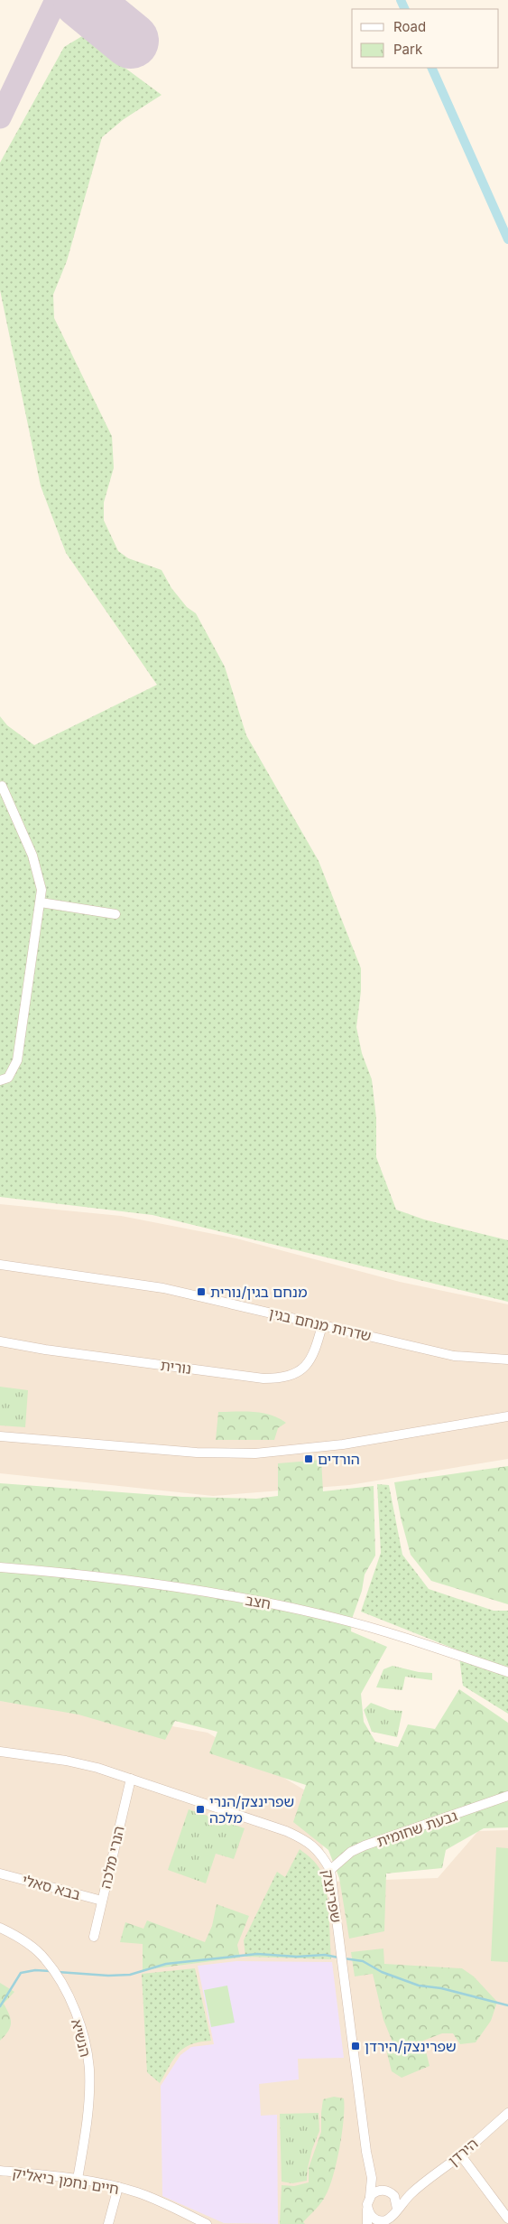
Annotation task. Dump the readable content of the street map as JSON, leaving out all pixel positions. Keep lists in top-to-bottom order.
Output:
{
  "streets": {
    "street": [
      "שדרות מנחם בגין",
      "נורית",
      "חצב",
      "גבעת שחומית",
      "הנרי מלכה",
      "בבא סאלי",
      "שפרינצק",
      "הנשיא",
      "הירדן",
      "חיים נחמן ביאליק"
    ]
  },
  "crossings": [
    ["שדרות מנחם בגין", "נורית"],
    ["גבעת שחומית", "שפרינצק"],
    ["הנרי מלכה", "בבא סאלי"],
    ["הנרי מלכה", "שפרינצק"],
    ["שפרינצק", "הירדן"],
    ["הנשיא", "חיים נחמן ביאליק"]
  ],
  "places": {
    "transit": [
      "מנחם בגין/נורית",
      "הורדים",
      "שפרינצק/הנרי מלכה",
      "שפרינצק/הירדן"
    ]
  },
  "legend": ["Road", "Park"]
}
